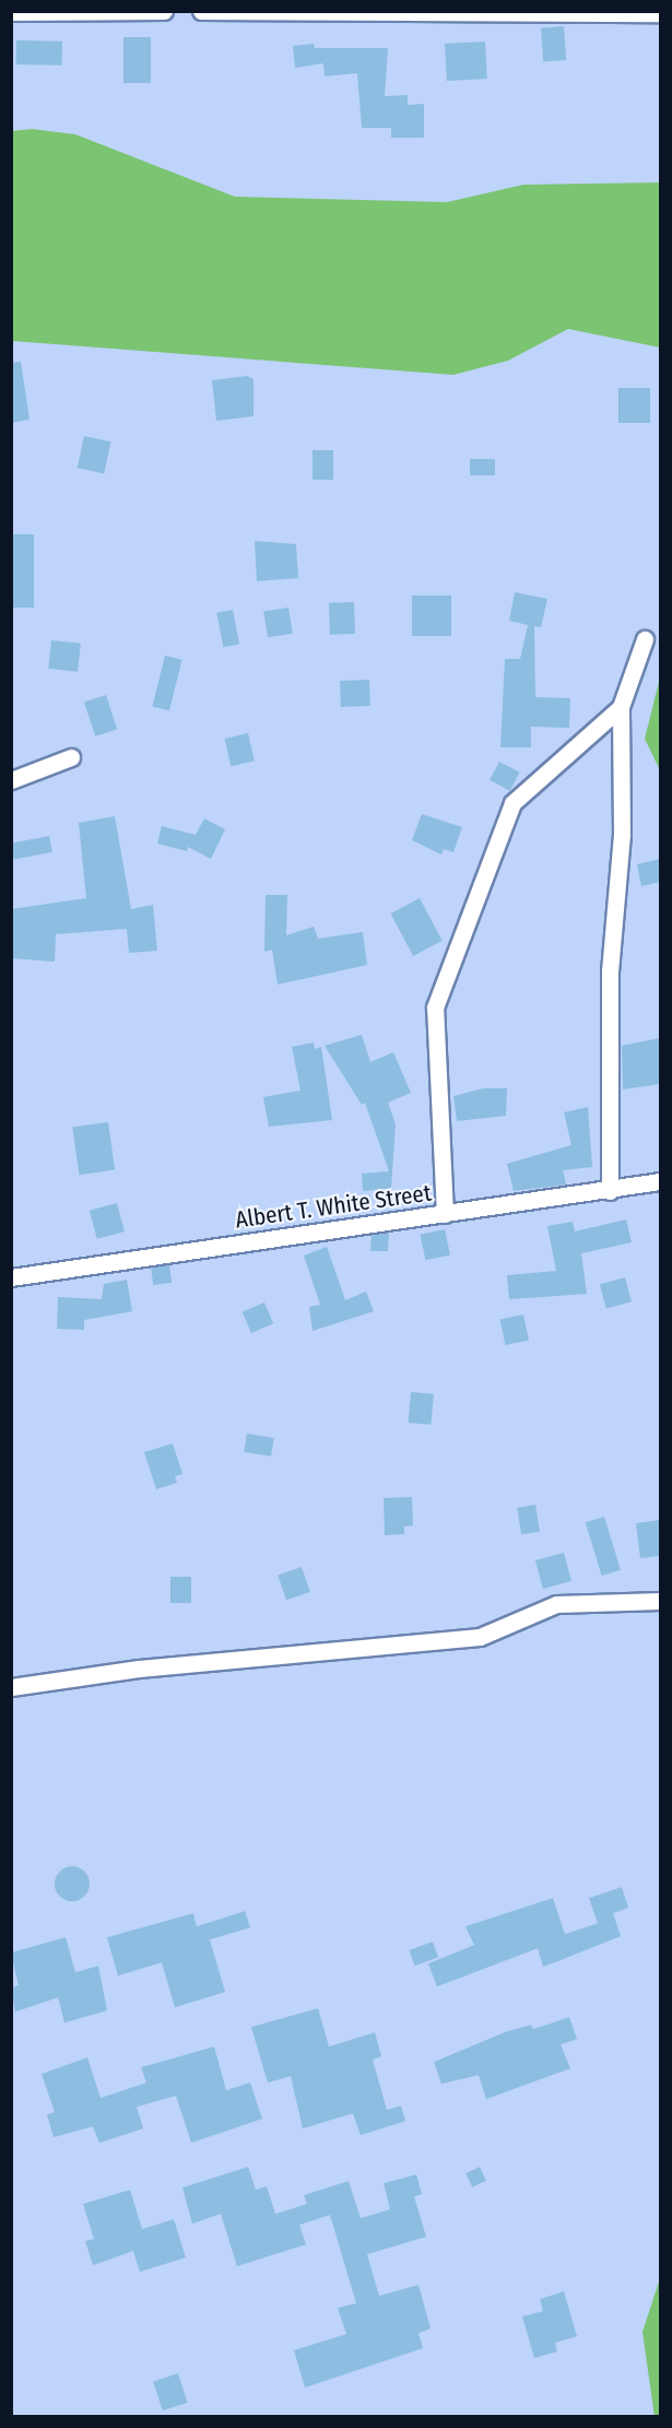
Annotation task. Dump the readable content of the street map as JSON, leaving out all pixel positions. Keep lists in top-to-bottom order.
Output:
{
  "streets": {
    "street": ["Albert T. White Street"]
  }
}
